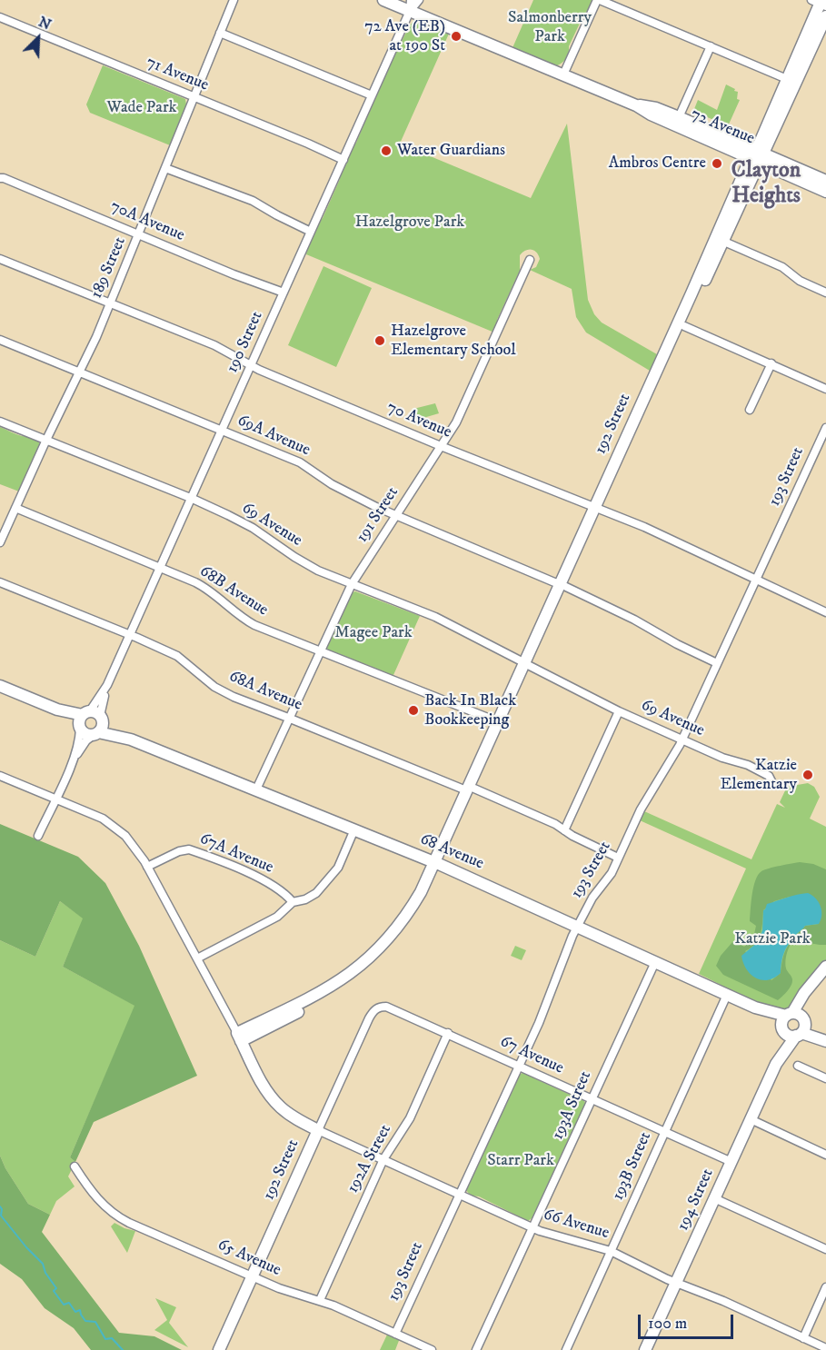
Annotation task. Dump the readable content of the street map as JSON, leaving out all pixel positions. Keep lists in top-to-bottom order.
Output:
{
  "streets": {
    "main road": [
      "72 Avenue",
      "192 Street",
      "68 Avenue",
      "194 Street"
    ],
    "street": [
      "71 Avenue",
      "70A Avenue",
      "189 Street",
      "190 Street",
      "70 Avenue",
      "69A Avenue",
      "193 Street",
      "191 Street",
      "69 Avenue",
      "68B Avenue",
      "68A Avenue",
      "67A Avenue",
      "67 Avenue",
      "193A Street",
      "192A Street",
      "193B Street",
      "66 Avenue",
      "65 Avenue"
    ]
  },
  "crossings": [
    ["71 Avenue", "189 Street"],
    ["71 Avenue", "190 Street"],
    ["72 Avenue", "190 Street"],
    ["72 Avenue", "192 Street"],
    ["70A Avenue", "189 Street"],
    ["70A Avenue", "190 Street"],
    ["189 Street", "70 Avenue"],
    ["189 Street", "69A Avenue"],
    ["189 Street", "69 Avenue"],
    ["189 Street", "68B Avenue"],
    ["190 Street", "70 Avenue"],
    ["190 Street", "69A Avenue"],
    ["190 Street", "69 Avenue"],
    ["190 Street", "68B Avenue"],
    ["190 Street", "68A Avenue"],
    ["190 Street", "68 Avenue"],
    ["70 Avenue", "192 Street"],
    ["70 Avenue", "193 Street"],
    ["70 Avenue", "191 Street"],
    ["192 Street", "69A Avenue"],
    ["192 Street", "69 Avenue"],
    ["192 Street", "68B Avenue"],
    ["192 Street", "68A Avenue"],
    ["192 Street", "68 Avenue"],
    ["192 Street", "67 Avenue"],
    ["192 Street", "66 Avenue"],
    ["192 Street", "65 Avenue"],
    ["69A Avenue", "193 Street"],
    ["69A Avenue", "191 Street"],
    ["193 Street", "69 Avenue"],
    ["193 Street", "68A Avenue"],
    ["193 Street", "68 Avenue"],
    ["193 Street", "67 Avenue"],
    ["193 Street", "66 Avenue"],
    ["193 Street", "65 Avenue"],
    ["191 Street", "69 Avenue"],
    ["191 Street", "68B Avenue"],
    ["191 Street", "68A Avenue"],
    ["191 Street", "68 Avenue"],
    ["68 Avenue", "193A Street"],
    ["68 Avenue", "193B Street"],
    ["68 Avenue", "194 Street"],
    ["67 Avenue", "193A Street"],
    ["67 Avenue", "192A Street"],
    ["67 Avenue", "193B Street"],
    ["67 Avenue", "194 Street"],
    ["193A Street", "66 Avenue"],
    ["192A Street", "66 Avenue"],
    ["192A Street", "65 Avenue"],
    ["193B Street", "66 Avenue"],
    ["194 Street", "66 Avenue"]
  ],
  "districts": ["Clayton Heights"],
  "parks": [
    "Salmonberry Park",
    "Wade Park",
    "Hazelgrove Park",
    "Magee Park",
    "Katzie Park",
    "Starr Park"
  ],
  "places": [
    "72 Ave (EB) at 190 St",
    "Water Guardians",
    "Ambros Centre",
    "Hazelgrove Elementary School",
    "Back In Black Bookkeeping",
    "Katzie Elementary"
  ],
  "scale_bar": "100 m",
  "north": "top right"
}
